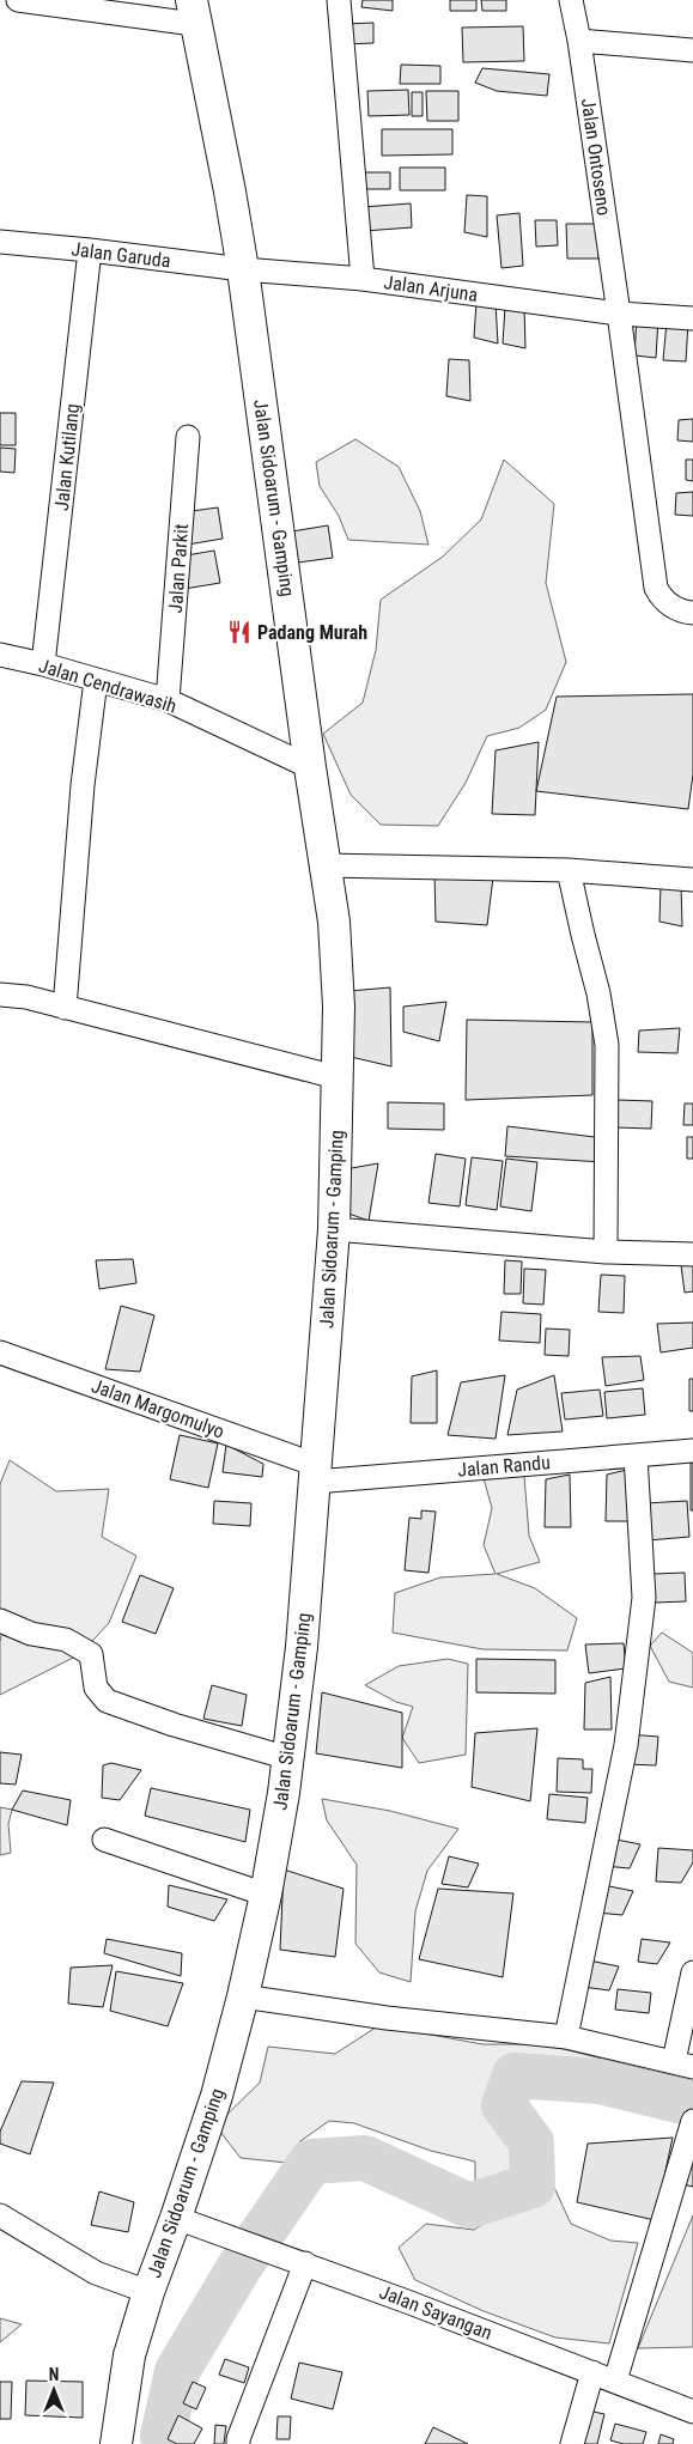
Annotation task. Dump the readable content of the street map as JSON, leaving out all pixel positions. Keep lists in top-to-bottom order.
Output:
{
  "streets": {
    "main road": ["Jalan Sidoarum - Gamping"],
    "street": [
      "Jalan Ontoseno",
      "Jalan Garuda",
      "Jalan Arjuna",
      "Jalan Kutilang",
      "Jalan Parkit",
      "Jalan Cendrawasih",
      "Jalan Margomulyo",
      "Jalan Randu",
      "Jalan Sayangan"
    ]
  },
  "crossings": [
    ["Jalan Ontoseno", "Jalan Arjuna"],
    ["Jalan Garuda", "Jalan Arjuna"],
    ["Jalan Garuda", "Jalan Kutilang"],
    ["Jalan Garuda", "Jalan Sidoarum - Gamping"],
    ["Jalan Arjuna", "Jalan Sidoarum - Gamping"],
    ["Jalan Kutilang", "Jalan Cendrawasih"],
    ["Jalan Sidoarum - Gamping", "Jalan Cendrawasih"],
    ["Jalan Sidoarum - Gamping", "Jalan Margomulyo"],
    ["Jalan Sidoarum - Gamping", "Jalan Randu"],
    ["Jalan Sidoarum - Gamping", "Jalan Sayangan"],
    ["Jalan Parkit", "Jalan Cendrawasih"],
    ["Jalan Margomulyo", "Jalan Randu"]
  ],
  "places": {
    "restaurant": ["Padang Murah"]
  },
  "north": "top"
}
